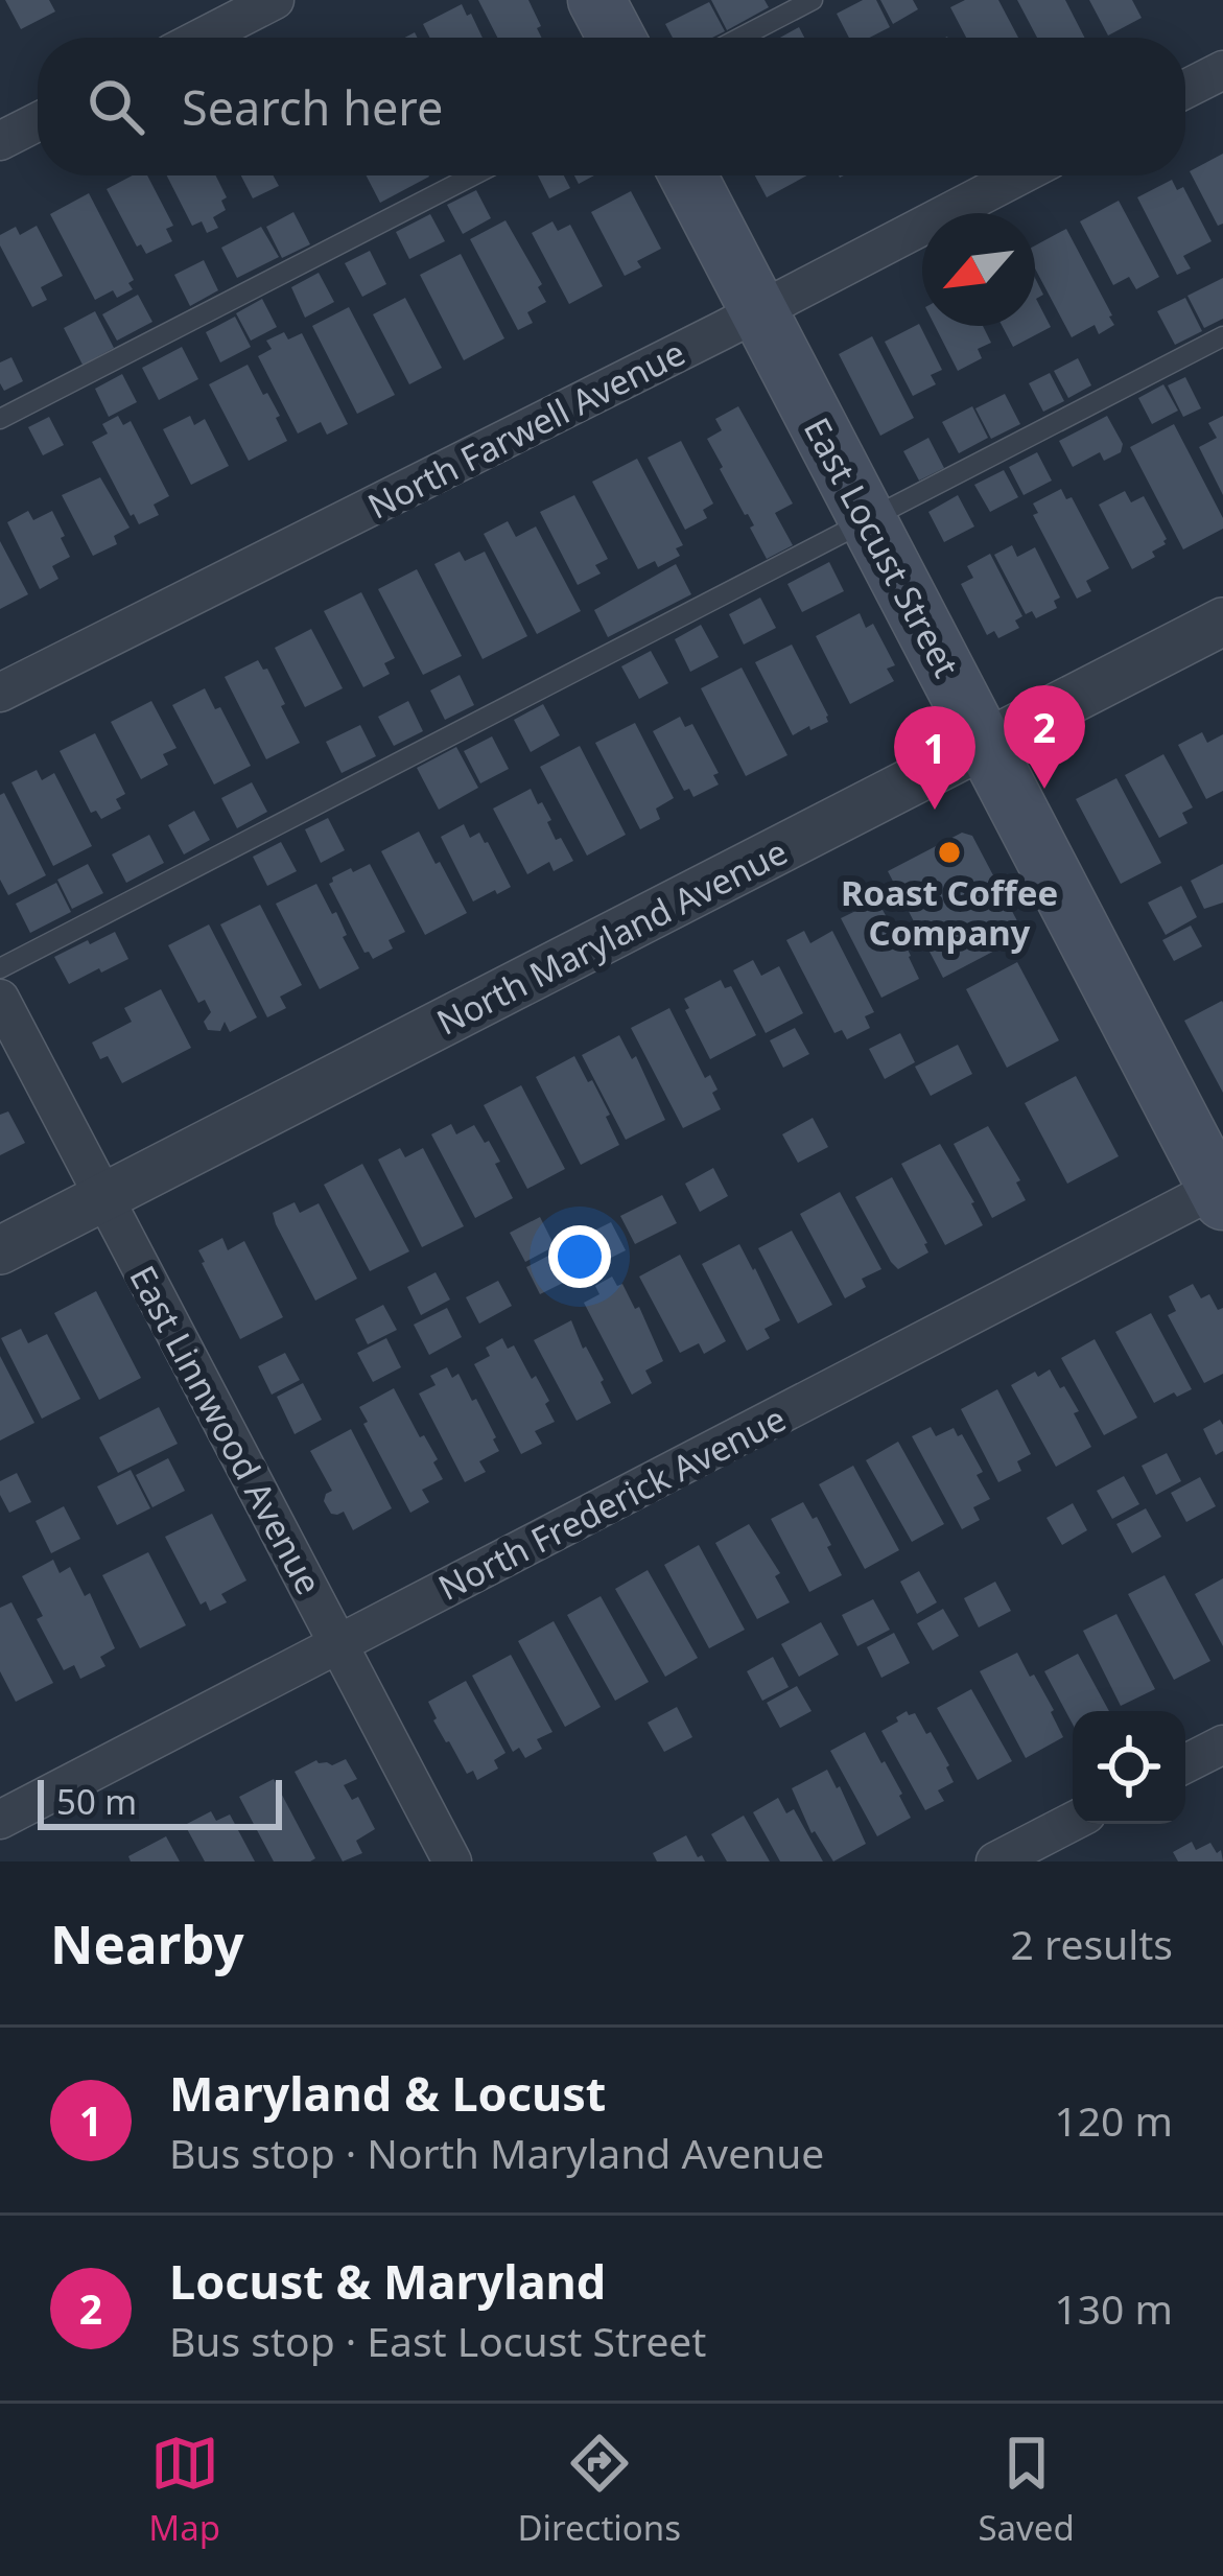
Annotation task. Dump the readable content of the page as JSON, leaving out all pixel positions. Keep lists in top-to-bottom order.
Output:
{
  "streets": {
    "main road": ["East Locust Street"],
    "street": [
      "North Farwell Avenue",
      "North Maryland Avenue",
      "East Linnwood Avenue",
      "North Frederick Avenue"
    ]
  },
  "crossings": [
    ["North Farwell Avenue", "East Locust Street"],
    ["East Locust Street", "North Maryland Avenue"],
    ["East Locust Street", "North Frederick Avenue"],
    ["North Maryland Avenue", "East Linnwood Avenue"],
    ["East Linnwood Avenue", "North Frederick Avenue"]
  ],
  "places": ["Roast Coffee Company"],
  "scale_bar": "50 m",
  "north": "bottom left",
  "page": {
    "search": "Search here",
    "pins": ["2", "1"],
    "scale": "50 m",
    "heading": ["Nearby", "2 results"],
    "list": [
      {
        "mark": "1",
        "name": "Maryland & Locust",
        "note": "Bus stop · North Maryland Avenue",
        "value": "120 m"
      },
      {
        "mark": "2",
        "name": "Locust & Maryland",
        "note": "Bus stop · East Locust Street",
        "value": "130 m"
      }
    ],
    "nav": ["Map", "Directions", "Saved"]
  }
}
